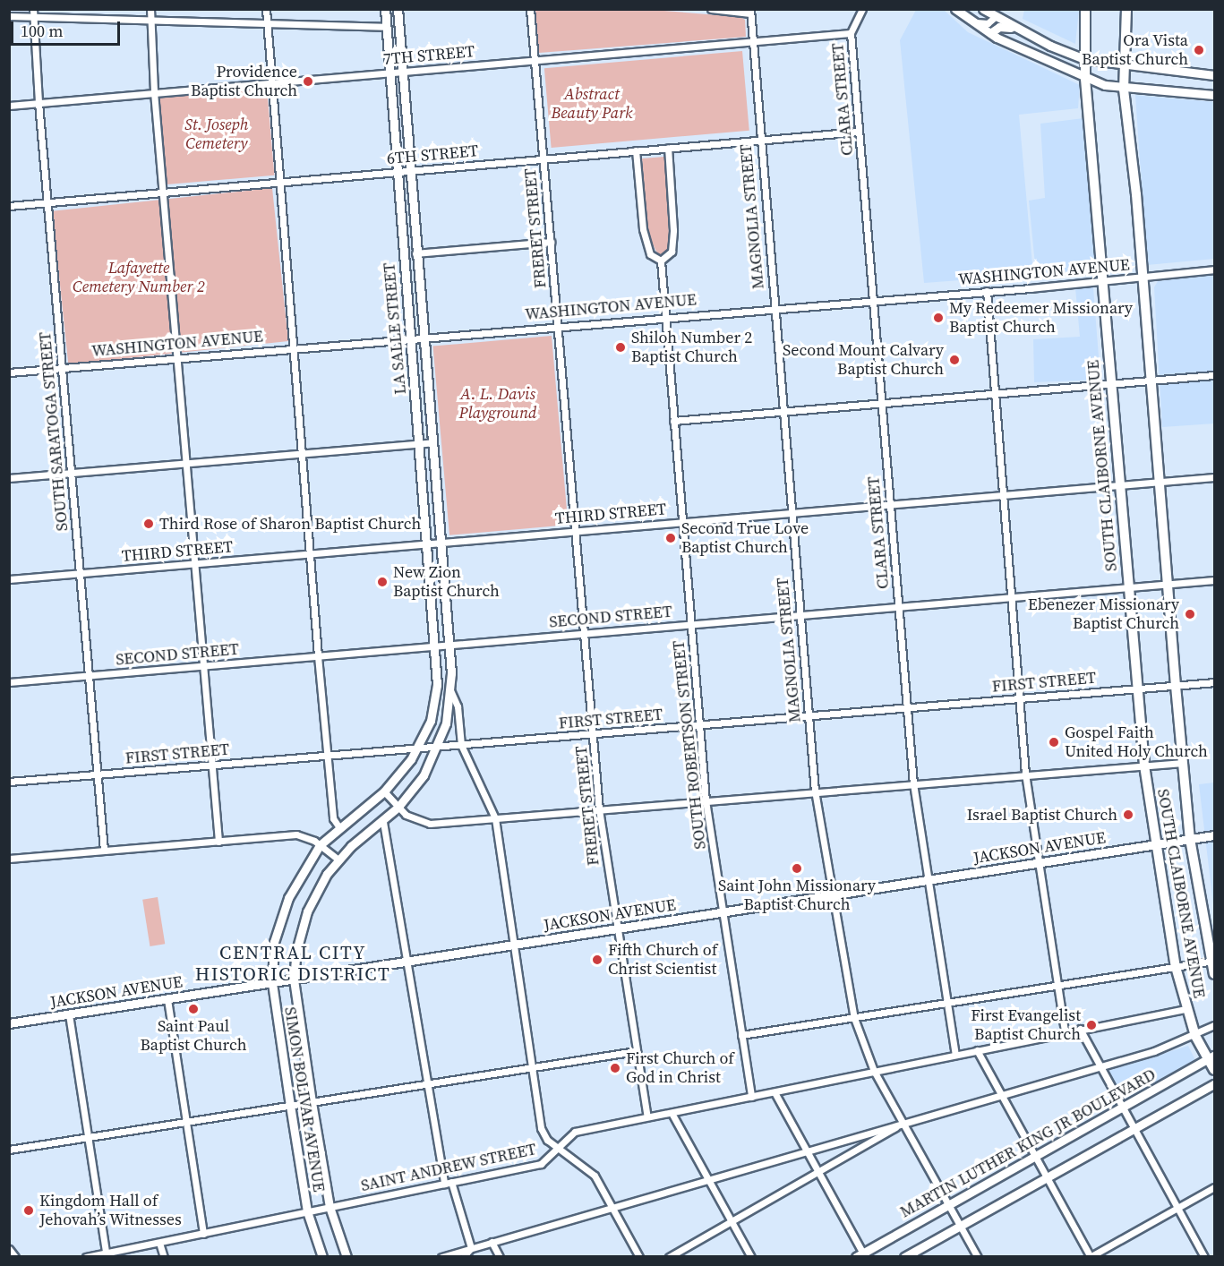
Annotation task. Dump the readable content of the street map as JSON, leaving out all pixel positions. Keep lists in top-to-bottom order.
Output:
{
  "streets": {
    "main road": ["SOUTH CLAIBORNE AVENUE"],
    "street": [
      "7TH STREET",
      "CLARA STREET",
      "6TH STREET",
      "MAGNOLIA STREET",
      "FRERET STREET",
      "WASHINGTON AVENUE",
      "LA SALLE STREET",
      "SOUTH SARATOGA STREET",
      "THIRD STREET",
      "SECOND STREET",
      "FIRST STREET",
      "SOUTH ROBERTSON STREET",
      "JACKSON AVENUE",
      "SIMON BOLIVAR AVENUE",
      "MARTIN LUTHER KING JR BOULEVARD",
      "SAINT ANDREW STREET"
    ]
  },
  "crossings": [
    ["7TH STREET", "CLARA STREET"],
    ["7TH STREET", "MAGNOLIA STREET"],
    ["7TH STREET", "FRERET STREET"],
    ["7TH STREET", "LA SALLE STREET"],
    ["7TH STREET", "SOUTH SARATOGA STREET"],
    ["CLARA STREET", "6TH STREET"],
    ["CLARA STREET", "WASHINGTON AVENUE"],
    ["CLARA STREET", "THIRD STREET"],
    ["CLARA STREET", "SECOND STREET"],
    ["CLARA STREET", "FIRST STREET"],
    ["CLARA STREET", "JACKSON AVENUE"],
    ["CLARA STREET", "SAINT ANDREW STREET"],
    ["6TH STREET", "MAGNOLIA STREET"],
    ["6TH STREET", "FRERET STREET"],
    ["6TH STREET", "LA SALLE STREET"],
    ["6TH STREET", "SOUTH SARATOGA STREET"],
    ["MAGNOLIA STREET", "WASHINGTON AVENUE"],
    ["MAGNOLIA STREET", "THIRD STREET"],
    ["MAGNOLIA STREET", "SECOND STREET"],
    ["MAGNOLIA STREET", "FIRST STREET"],
    ["MAGNOLIA STREET", "JACKSON AVENUE"],
    ["MAGNOLIA STREET", "MARTIN LUTHER KING JR BOULEVARD"],
    ["MAGNOLIA STREET", "SAINT ANDREW STREET"],
    ["FRERET STREET", "WASHINGTON AVENUE"],
    ["FRERET STREET", "THIRD STREET"],
    ["FRERET STREET", "SECOND STREET"],
    ["FRERET STREET", "FIRST STREET"],
    ["FRERET STREET", "JACKSON AVENUE"],
    ["FRERET STREET", "SAINT ANDREW STREET"],
    ["WASHINGTON AVENUE", "LA SALLE STREET"],
    ["WASHINGTON AVENUE", "SOUTH SARATOGA STREET"],
    ["WASHINGTON AVENUE", "SOUTH CLAIBORNE AVENUE"],
    ["WASHINGTON AVENUE", "SOUTH ROBERTSON STREET"],
    ["LA SALLE STREET", "THIRD STREET"],
    ["LA SALLE STREET", "SECOND STREET"],
    ["LA SALLE STREET", "SIMON BOLIVAR AVENUE"],
    ["SOUTH SARATOGA STREET", "THIRD STREET"],
    ["SOUTH SARATOGA STREET", "SECOND STREET"],
    ["SOUTH SARATOGA STREET", "FIRST STREET"],
    ["SOUTH CLAIBORNE AVENUE", "THIRD STREET"],
    ["SOUTH CLAIBORNE AVENUE", "SECOND STREET"],
    ["SOUTH CLAIBORNE AVENUE", "FIRST STREET"],
    ["SOUTH CLAIBORNE AVENUE", "JACKSON AVENUE"],
    ["SOUTH CLAIBORNE AVENUE", "MARTIN LUTHER KING JR BOULEVARD"],
    ["SOUTH CLAIBORNE AVENUE", "SAINT ANDREW STREET"],
    ["THIRD STREET", "SOUTH ROBERTSON STREET"],
    ["SECOND STREET", "SOUTH ROBERTSON STREET"],
    ["SECOND STREET", "SIMON BOLIVAR AVENUE"],
    ["FIRST STREET", "SOUTH ROBERTSON STREET"],
    ["FIRST STREET", "SIMON BOLIVAR AVENUE"],
    ["SOUTH ROBERTSON STREET", "JACKSON AVENUE"],
    ["SOUTH ROBERTSON STREET", "SAINT ANDREW STREET"],
    ["JACKSON AVENUE", "SIMON BOLIVAR AVENUE"],
    ["SIMON BOLIVAR AVENUE", "SAINT ANDREW STREET"]
  ],
  "districts": ["CENTRAL CITY HISTORIC DISTRICT"],
  "parks": [
    "Abstract Beauty Park",
    "St. Joseph Cemetery",
    "Lafayette Cemetery Number 2",
    "A. L. Davis Playground"
  ],
  "places": [
    "Ora Vista Baptist Church",
    "Providence Baptist Church",
    "My Redeemer Missionary Baptist Church",
    "Shiloh Number 2 Baptist Church",
    "Second Mount Calvary Baptist Church",
    "Third Rose of Sharon Baptist Church",
    "Second True Love Baptist Church",
    "New Zion Baptist Church",
    "Ebenezer Missionary Baptist Church",
    "Gospel Faith United Holy Church",
    "Israel Baptist Church",
    "Saint John Missionary Baptist Church",
    "Fifth Church of Christ Scientist",
    "Saint Paul Baptist Church",
    "First Evangelist Baptist Church",
    "First Church of God in Christ",
    "Kingdom Hall of Jehovah’s Witnesses"
  ],
  "scale_bar": "100 m"
}
